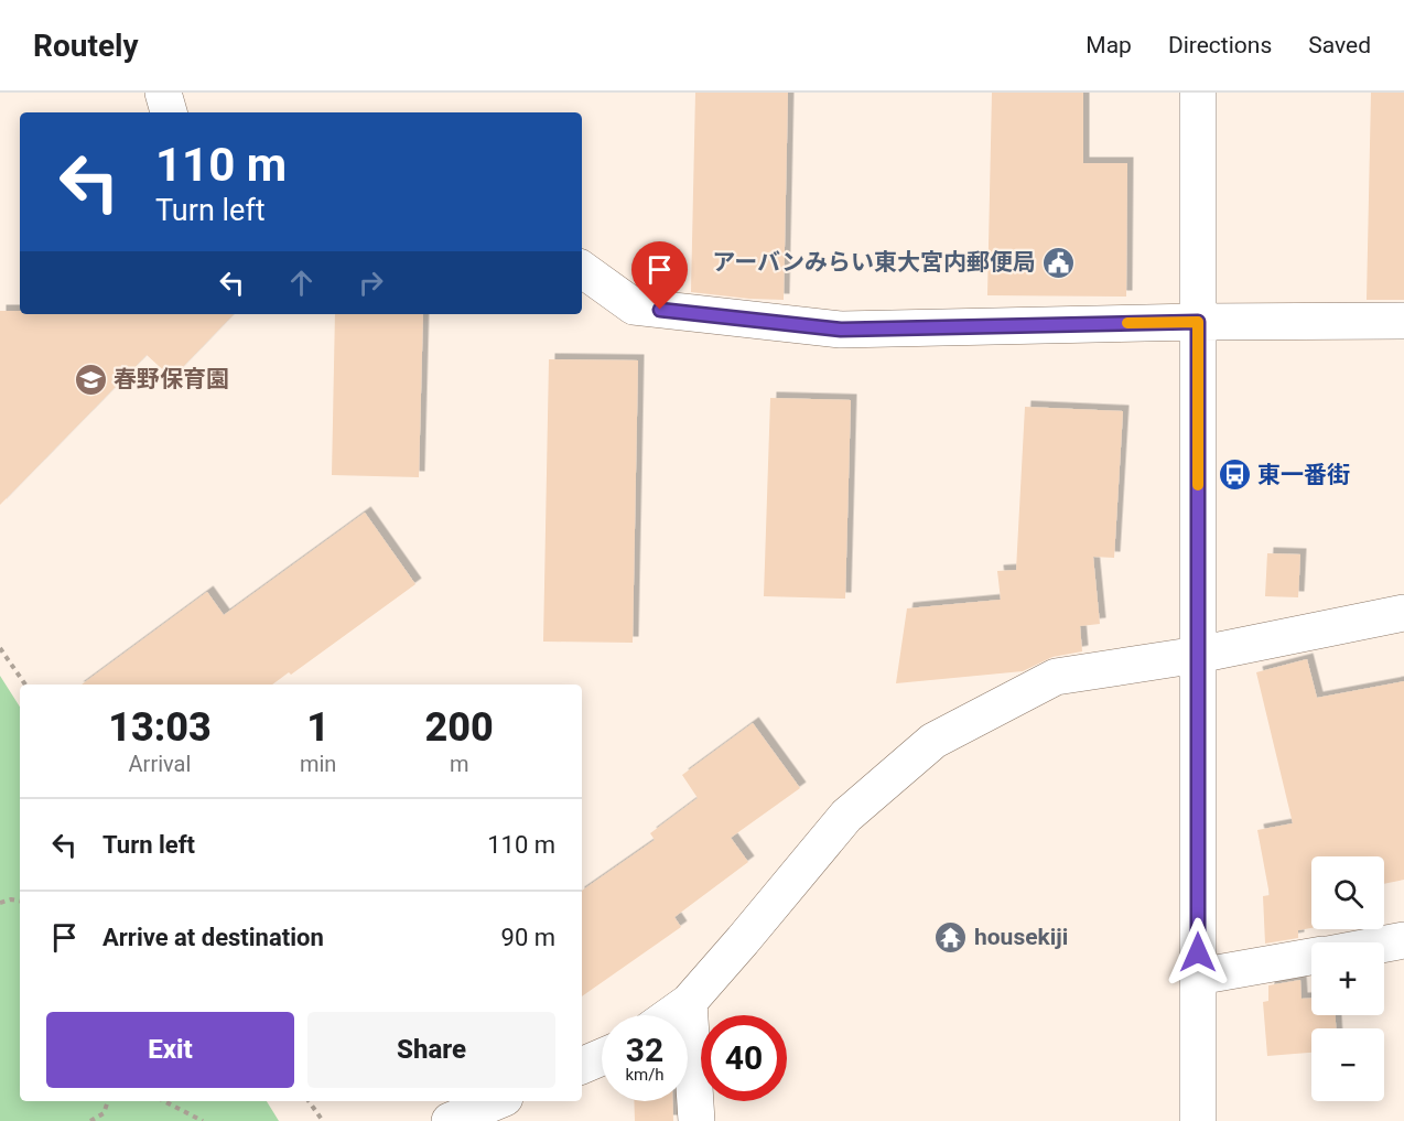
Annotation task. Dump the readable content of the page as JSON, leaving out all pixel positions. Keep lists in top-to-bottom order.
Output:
{
  "places": {
    "public building": ["アーバンみらい東大宮内郵便局"],
    "school or university": ["春野保育園"],
    "bus stop": ["東一番街"],
    "temple": ["housekiji"]
  },
  "page": {
    "header": "Routely",
    "nav": ["Map", "Directions", "Saved"],
    "turn": ["110 m", "Turn left"],
    "eta": [
      "13:03",
      "Arrival",
      "1",
      "min",
      "200",
      "m"
    ],
    "list": [
      {
        "name": "Turn left",
        "value": "110 m"
      },
      {
        "name": "Arrive at destination",
        "value": "90 m"
      }
    ],
    "map_buttons": ["+", "−"],
    "buttons": ["Exit", "Share"],
    "speed": "32 km/h",
    "limit": "40"
  }
}
